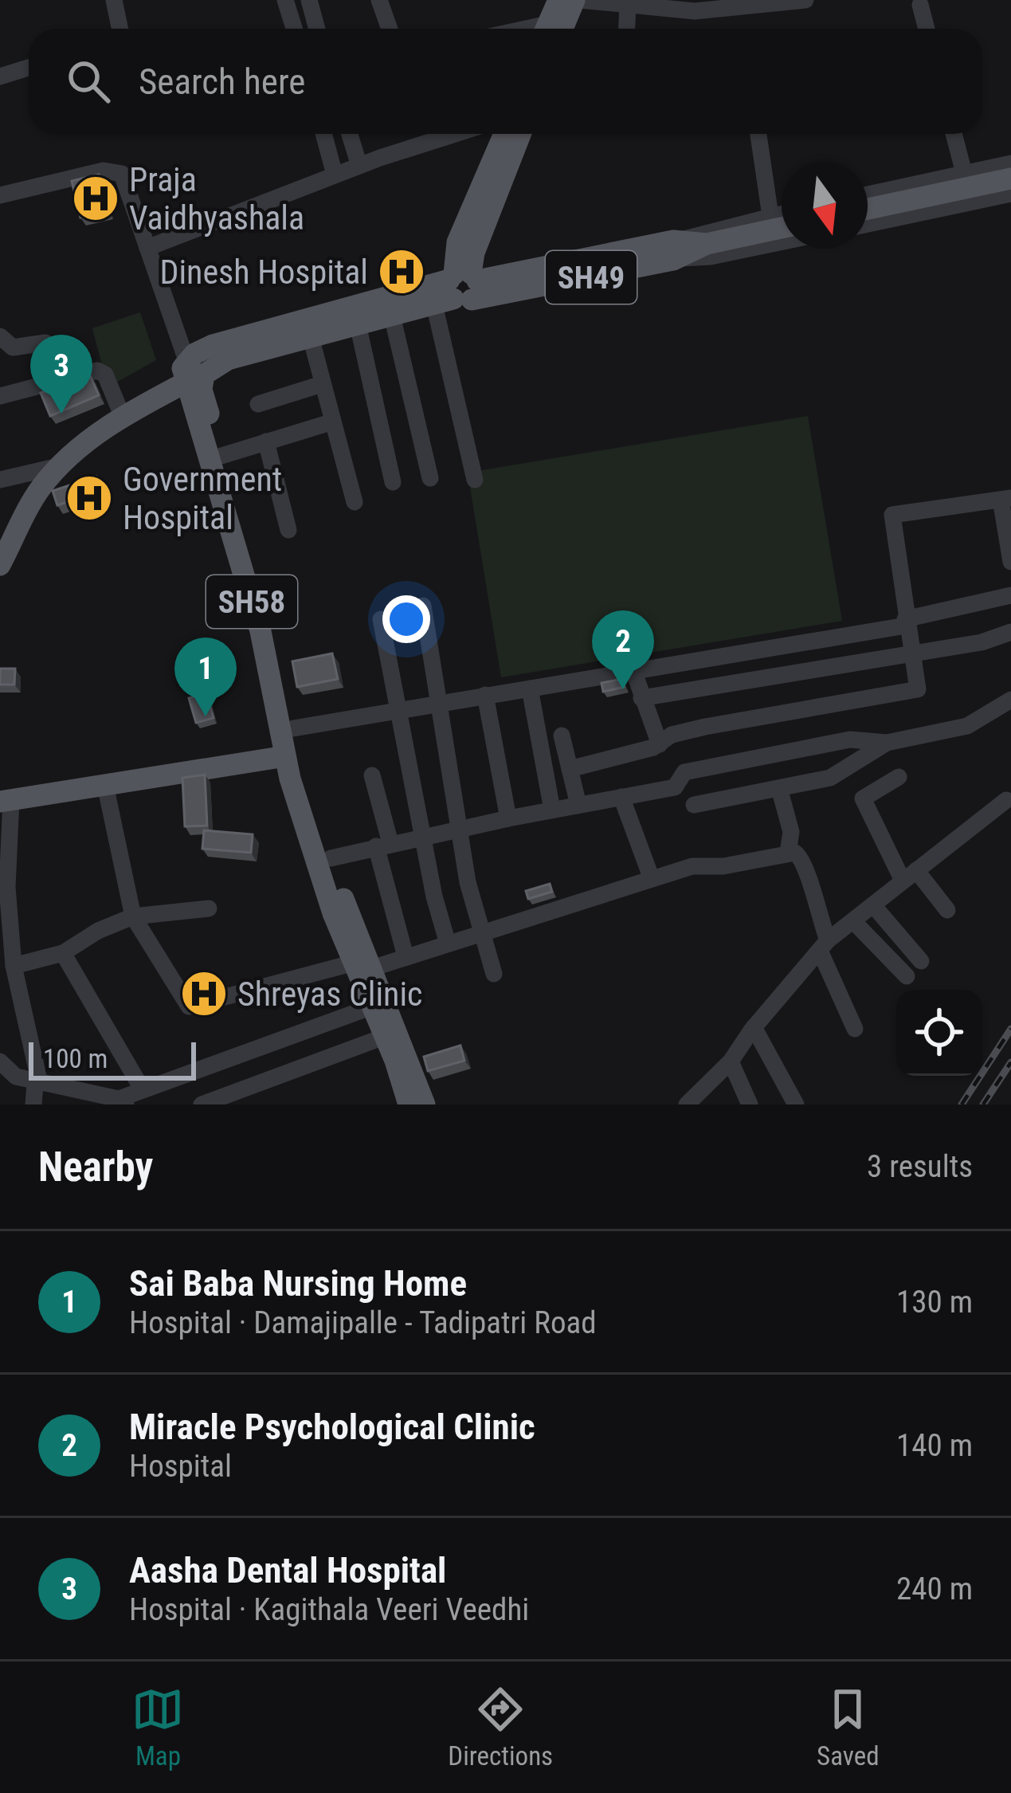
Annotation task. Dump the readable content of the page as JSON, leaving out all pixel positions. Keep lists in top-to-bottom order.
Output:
{
  "streets": {
    "main road": ["SH49", "SH58"]
  },
  "places": {
    "hospital": [
      "Praja Vaidhyashala",
      "Dinesh Hospital",
      "Government Hospital",
      "Shreyas Clinic"
    ]
  },
  "scale_bar": "100 m",
  "north": "bottom",
  "page": {
    "search": "Search here",
    "pins": ["3", "2", "1"],
    "scale": "100 m",
    "heading": ["Nearby", "3 results"],
    "list": [
      {
        "mark": "1",
        "name": "Sai Baba Nursing Home",
        "note": "Hospital · Damajipalle - Tadipatri Road",
        "value": "130 m"
      },
      {
        "mark": "2",
        "name": "Miracle Psychological Clinic",
        "note": "Hospital",
        "value": "140 m"
      },
      {
        "mark": "3",
        "name": "Aasha Dental Hospital",
        "note": "Hospital · Kagithala Veeri Veedhi",
        "value": "240 m"
      }
    ],
    "nav": ["Map", "Directions", "Saved"]
  }
}
